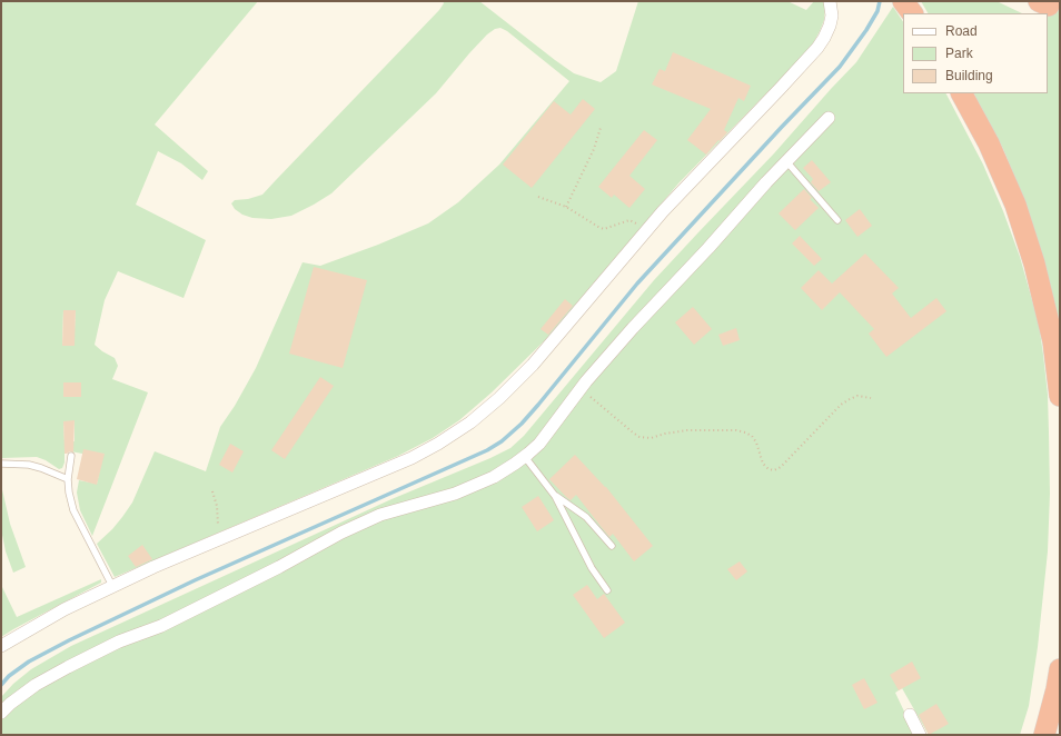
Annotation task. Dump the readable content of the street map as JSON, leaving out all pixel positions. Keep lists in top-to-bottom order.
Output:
{
  "legend": ["Road", "Park", "Building"]
}
